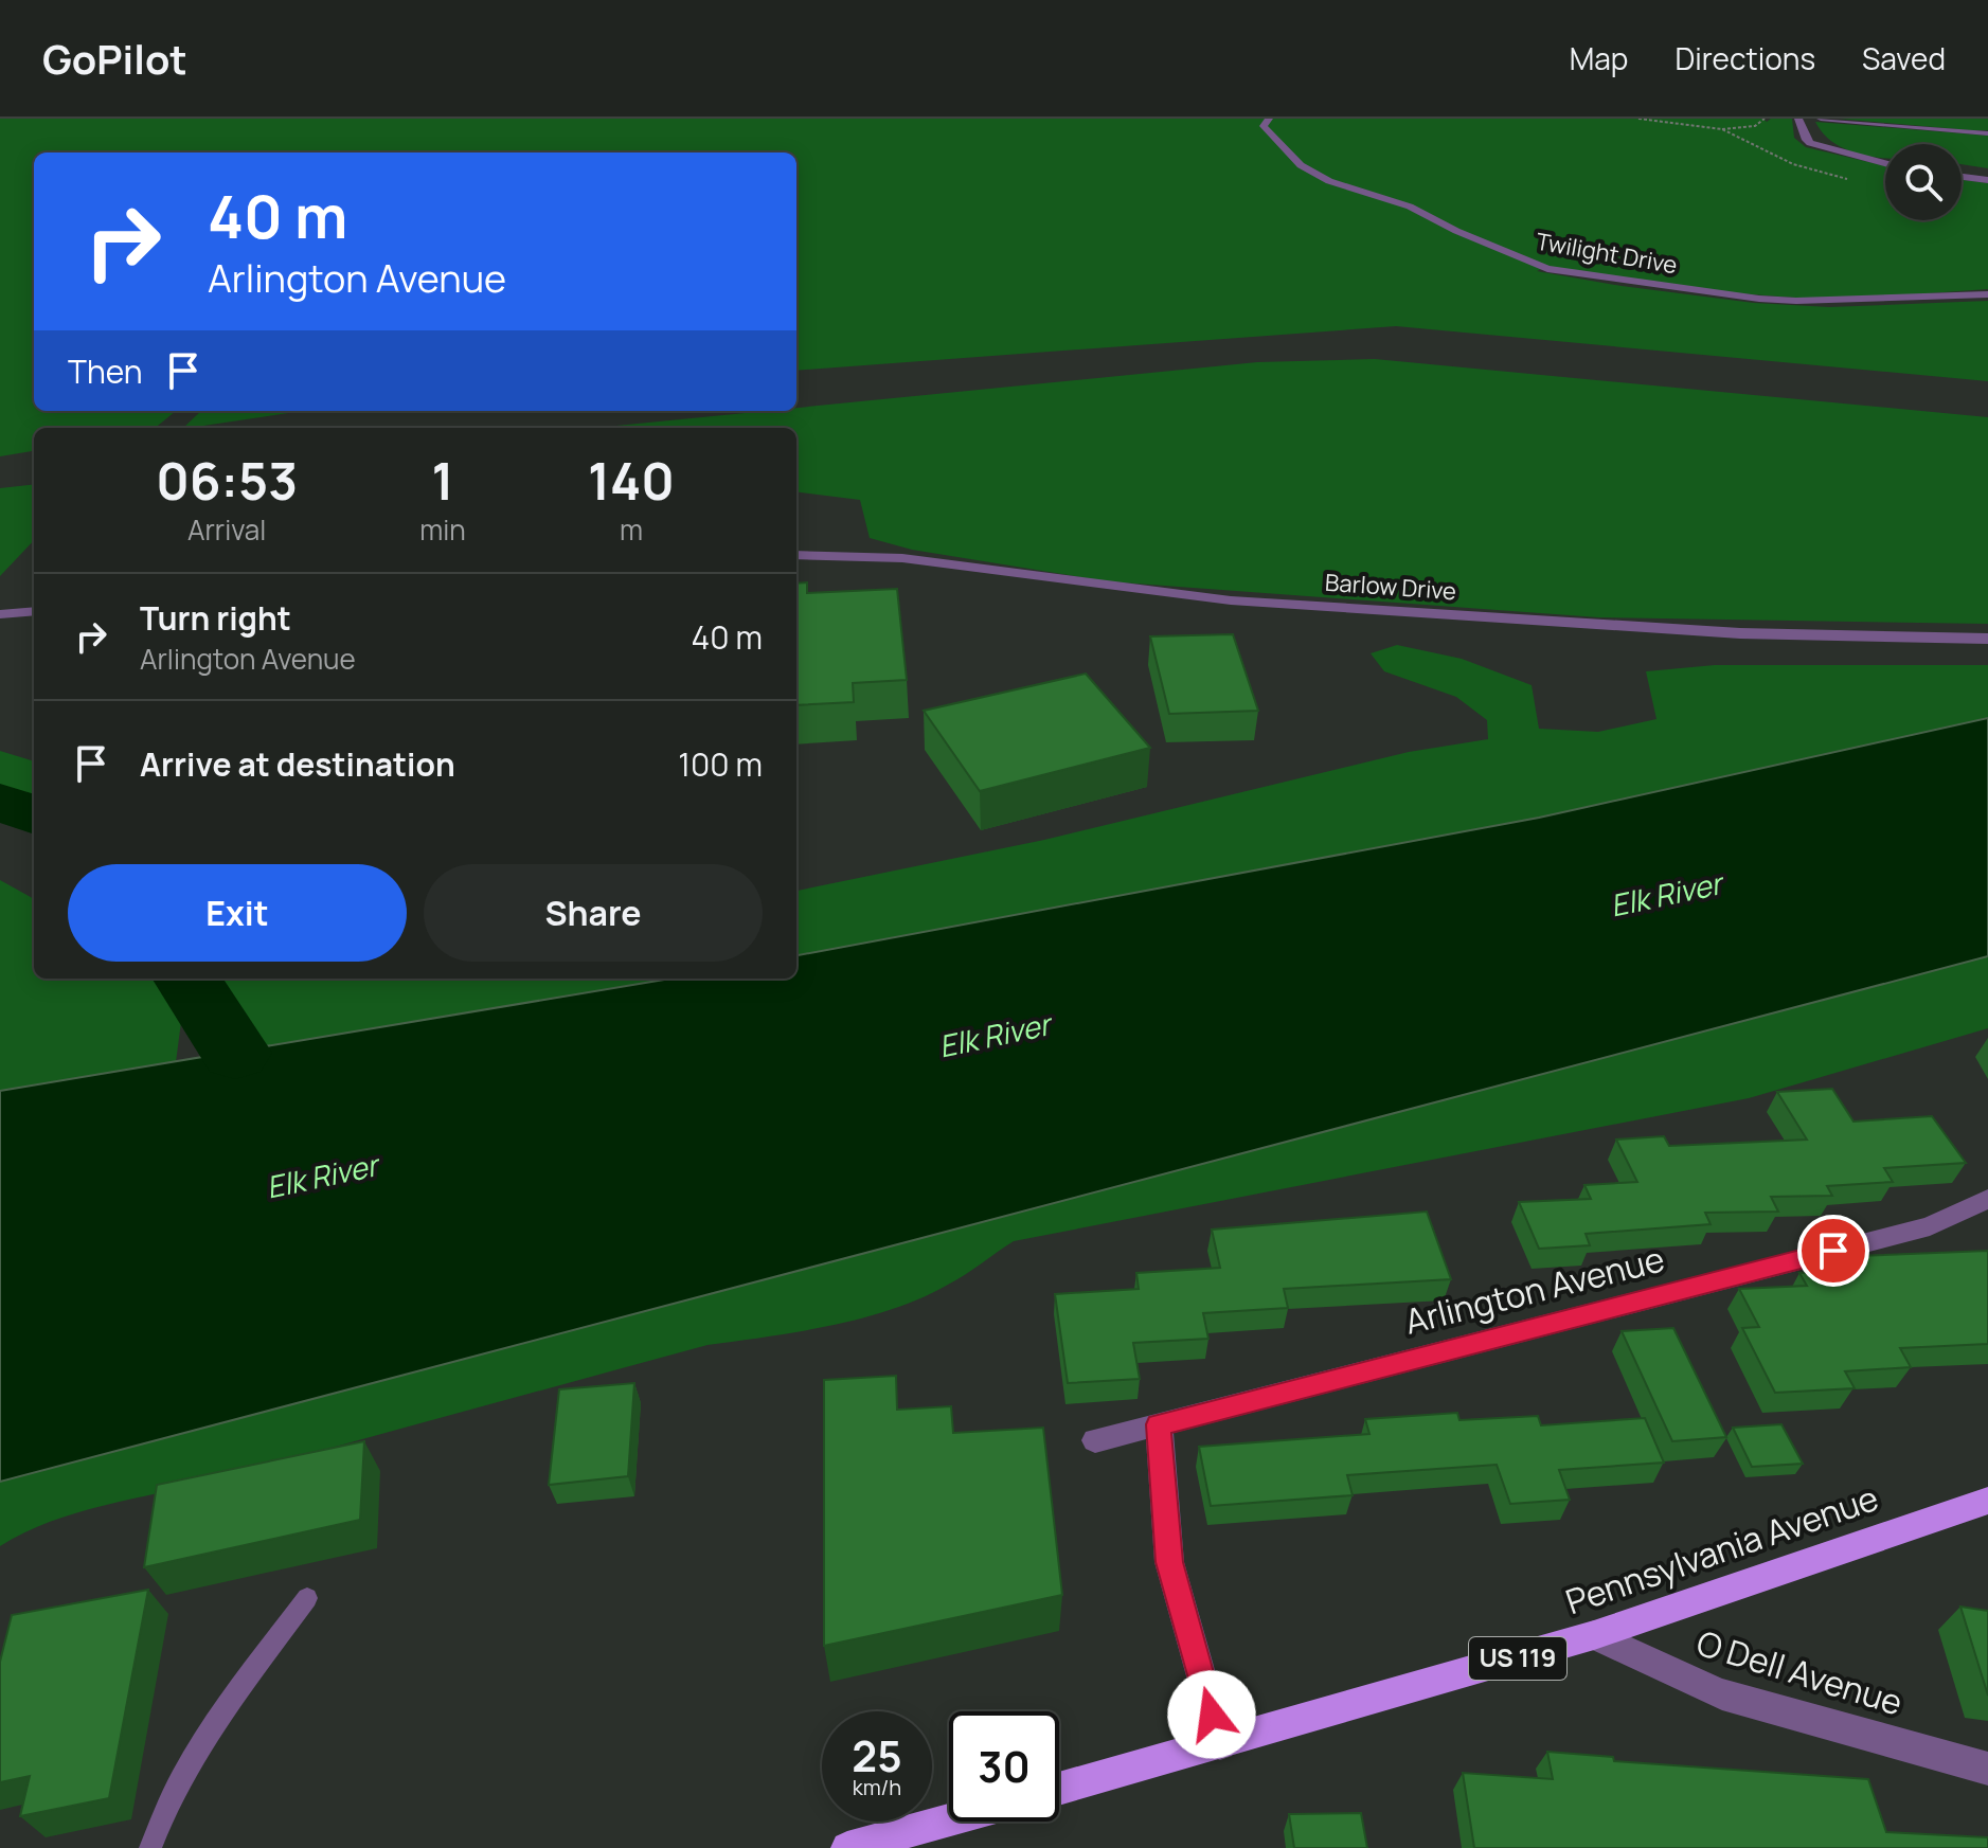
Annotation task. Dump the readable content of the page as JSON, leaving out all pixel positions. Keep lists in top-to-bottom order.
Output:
{
  "streets": {
    "main road": ["Pennsylvania Avenue", "US 119"],
    "street": [
      "Twilight Drive",
      "Barlow Drive",
      "Arlington Avenue",
      "O Dell Avenue"
    ]
  },
  "crossings": [
    ["Pennsylvania Avenue", "O Dell Avenue"]
  ],
  "water": ["Elk River"],
  "page": {
    "header": "GoPilot",
    "nav": ["Map", "Directions", "Saved"],
    "turn": ["40 m", "Arlington Avenue"],
    "then": "Then",
    "eta": [
      "06:53",
      "Arrival",
      "1",
      "min",
      "140",
      "m"
    ],
    "list": [
      {
        "name": "Turn right",
        "note": "Arlington Avenue",
        "value": "40 m"
      },
      {
        "name": "Arrive at destination",
        "value": "100 m"
      }
    ],
    "buttons": ["Exit", "Share"],
    "speed": "25 km/h",
    "limit": "30"
  }
}
